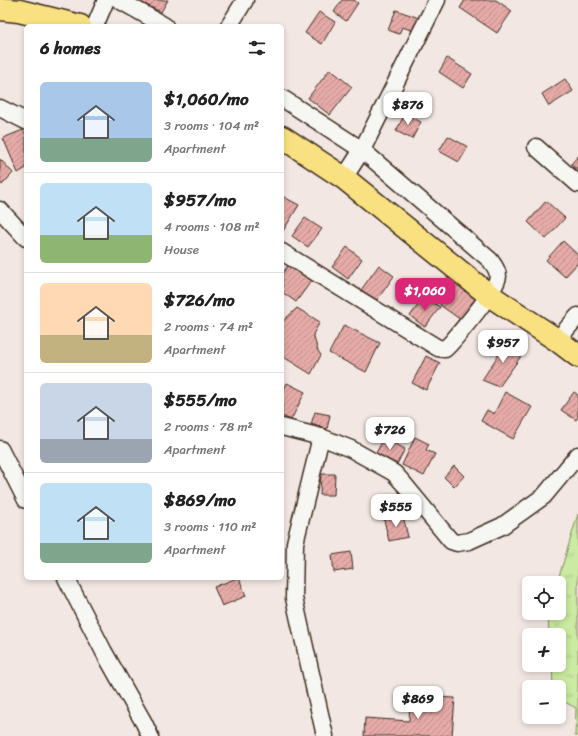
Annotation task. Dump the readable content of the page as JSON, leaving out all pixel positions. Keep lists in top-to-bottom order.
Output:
{
  "page": {
    "heading": "6 homes",
    "list": [
      {
        "name": "$1,060/mo",
        "note": "3 rooms · 104 m² · Apartment"
      },
      {
        "name": "$957/mo",
        "note": "4 rooms · 108 m² · House"
      },
      {
        "name": "$726/mo",
        "note": "2 rooms · 74 m² · Apartment"
      },
      {
        "name": "$555/mo",
        "note": "2 rooms · 78 m² · Apartment"
      },
      {
        "name": "$869/mo",
        "note": "3 rooms · 110 m² · Apartment"
      }
    ],
    "price": [
      "$876",
      "$1,060",
      "$957",
      "$726",
      "$555",
      "$869"
    ],
    "map_buttons": ["+", "−"]
  }
}
